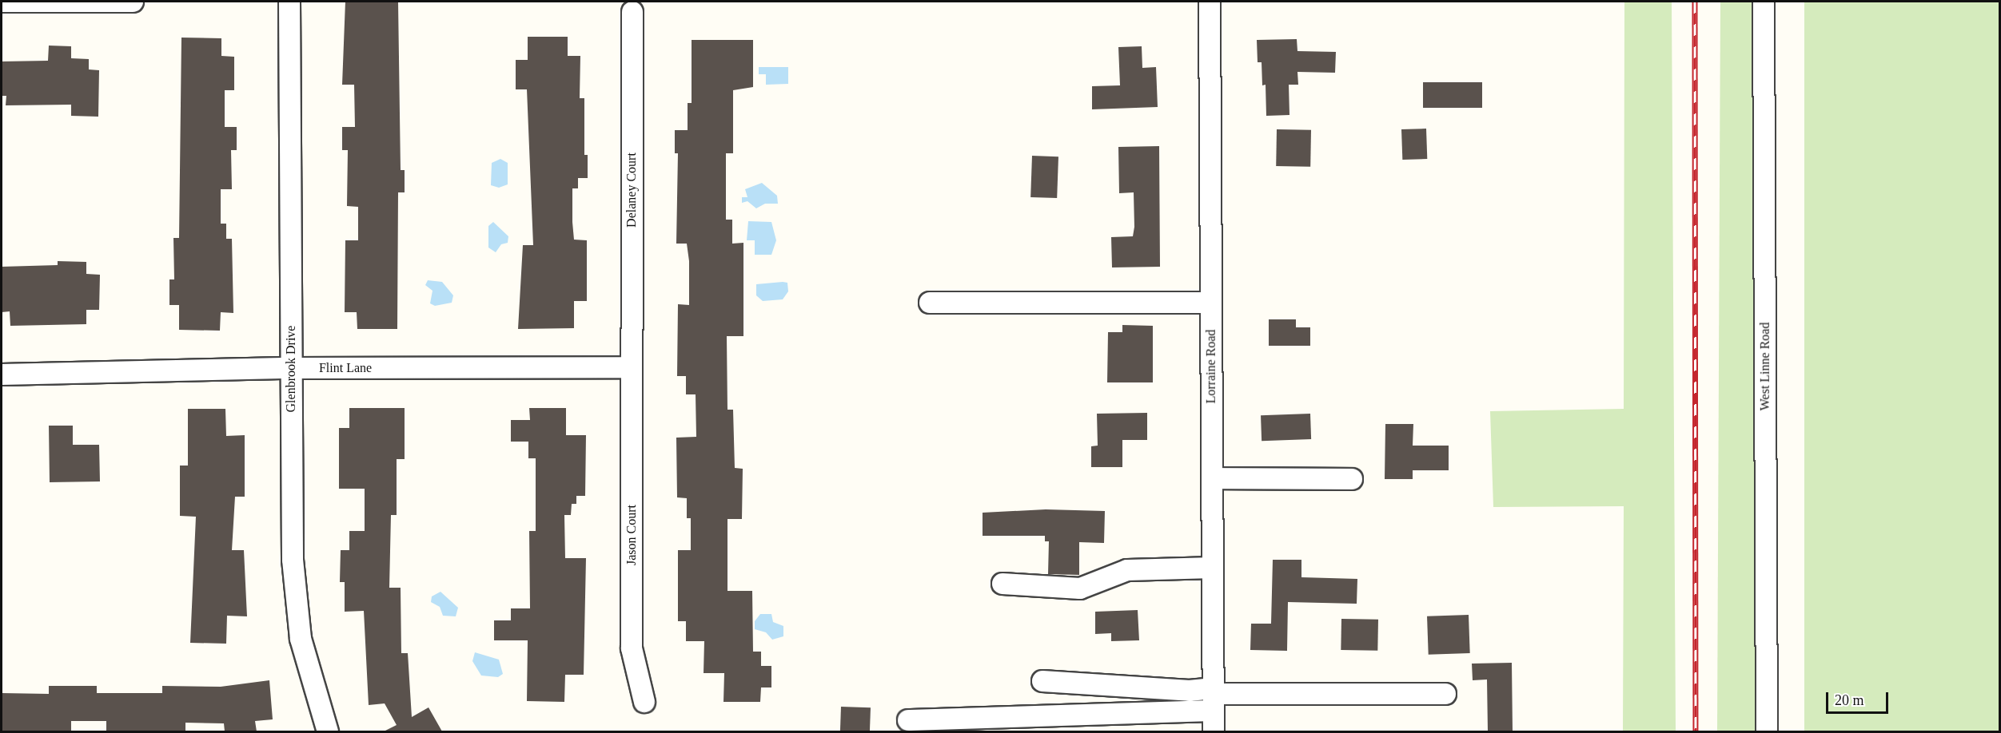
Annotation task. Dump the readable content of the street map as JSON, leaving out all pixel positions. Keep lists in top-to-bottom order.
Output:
{
  "streets": {
    "street": [
      "Delaney Court",
      "Lorraine Road",
      "West Linne Road",
      "Flint Lane",
      "Glenbrook Drive",
      "Jason Court"
    ]
  },
  "crossings": [
    ["Delaney Court", "Flint Lane"],
    ["Delaney Court", "Jason Court"],
    ["Flint Lane", "Glenbrook Drive"],
    ["Flint Lane", "Jason Court"]
  ],
  "scale_bar": "20 m"
}
